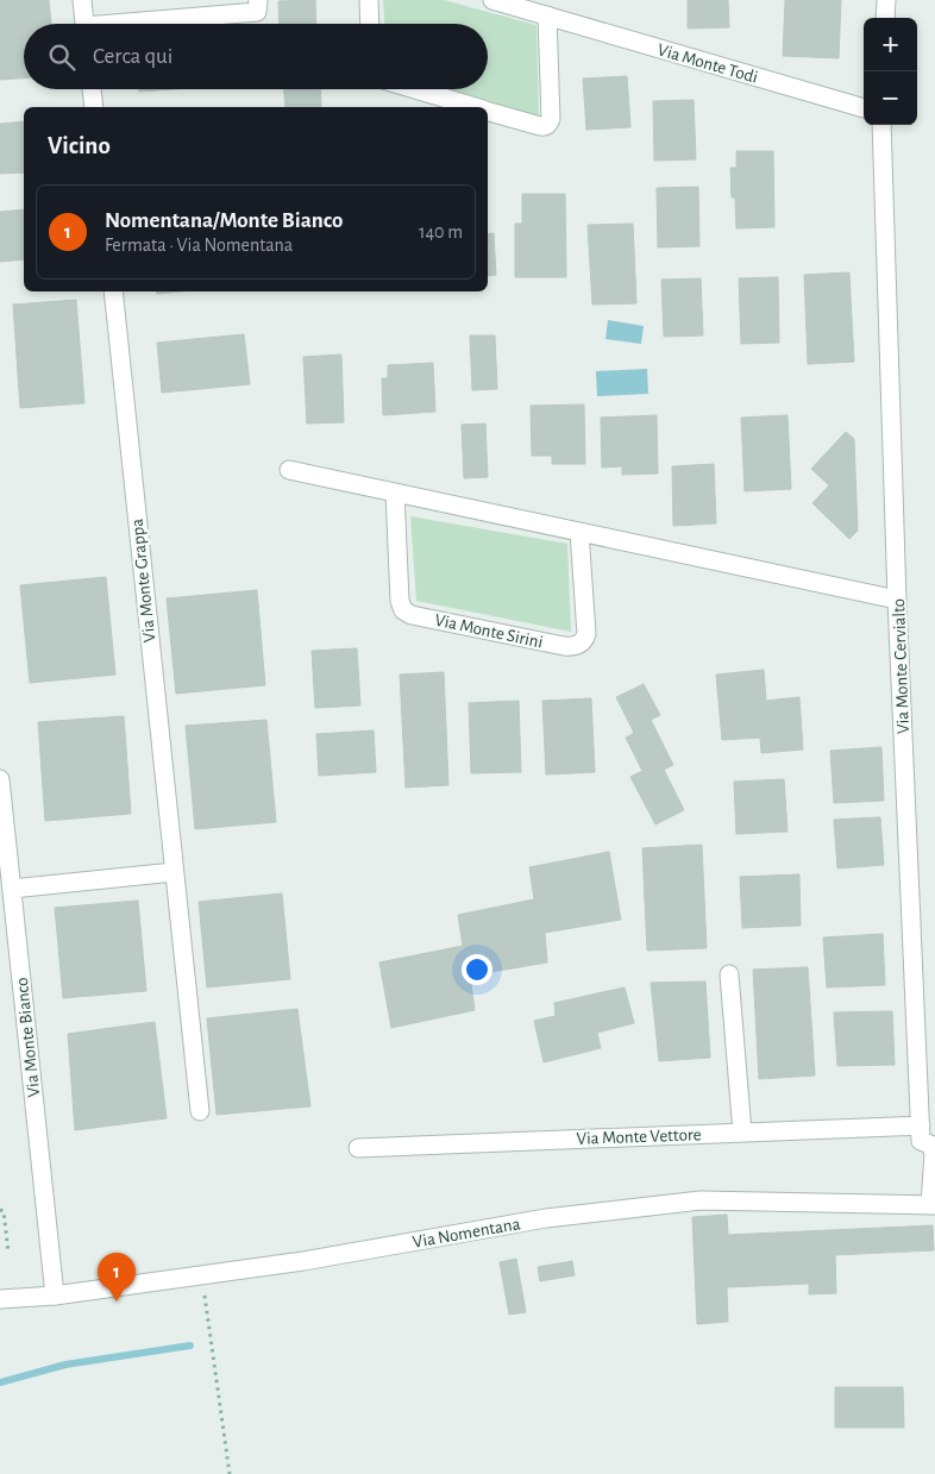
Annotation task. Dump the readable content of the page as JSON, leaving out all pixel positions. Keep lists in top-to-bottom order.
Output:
{
  "streets": {
    "street": [
      "Via Monte Todi",
      "Via Monte Grappa",
      "Via Monte Sirini",
      "Via Monte Cervialto",
      "Via Monte Bianco",
      "Via Monte Vettore",
      "Via Nomentana"
    ]
  },
  "crossings": [
    ["Via Monte Cervialto", "Via Monte Vettore"],
    ["Via Monte Cervialto", "Via Nomentana"],
    ["Via Monte Bianco", "Via Nomentana"]
  ],
  "page": {
    "map_buttons": ["+", "−"],
    "search": "Cerca qui",
    "heading": "Vicino",
    "list": [
      {
        "mark": "1",
        "name": "Nomentana/Monte Bianco",
        "note": "Fermata · Via Nomentana",
        "value": "140 m"
      }
    ],
    "pins": "1"
  }
}
